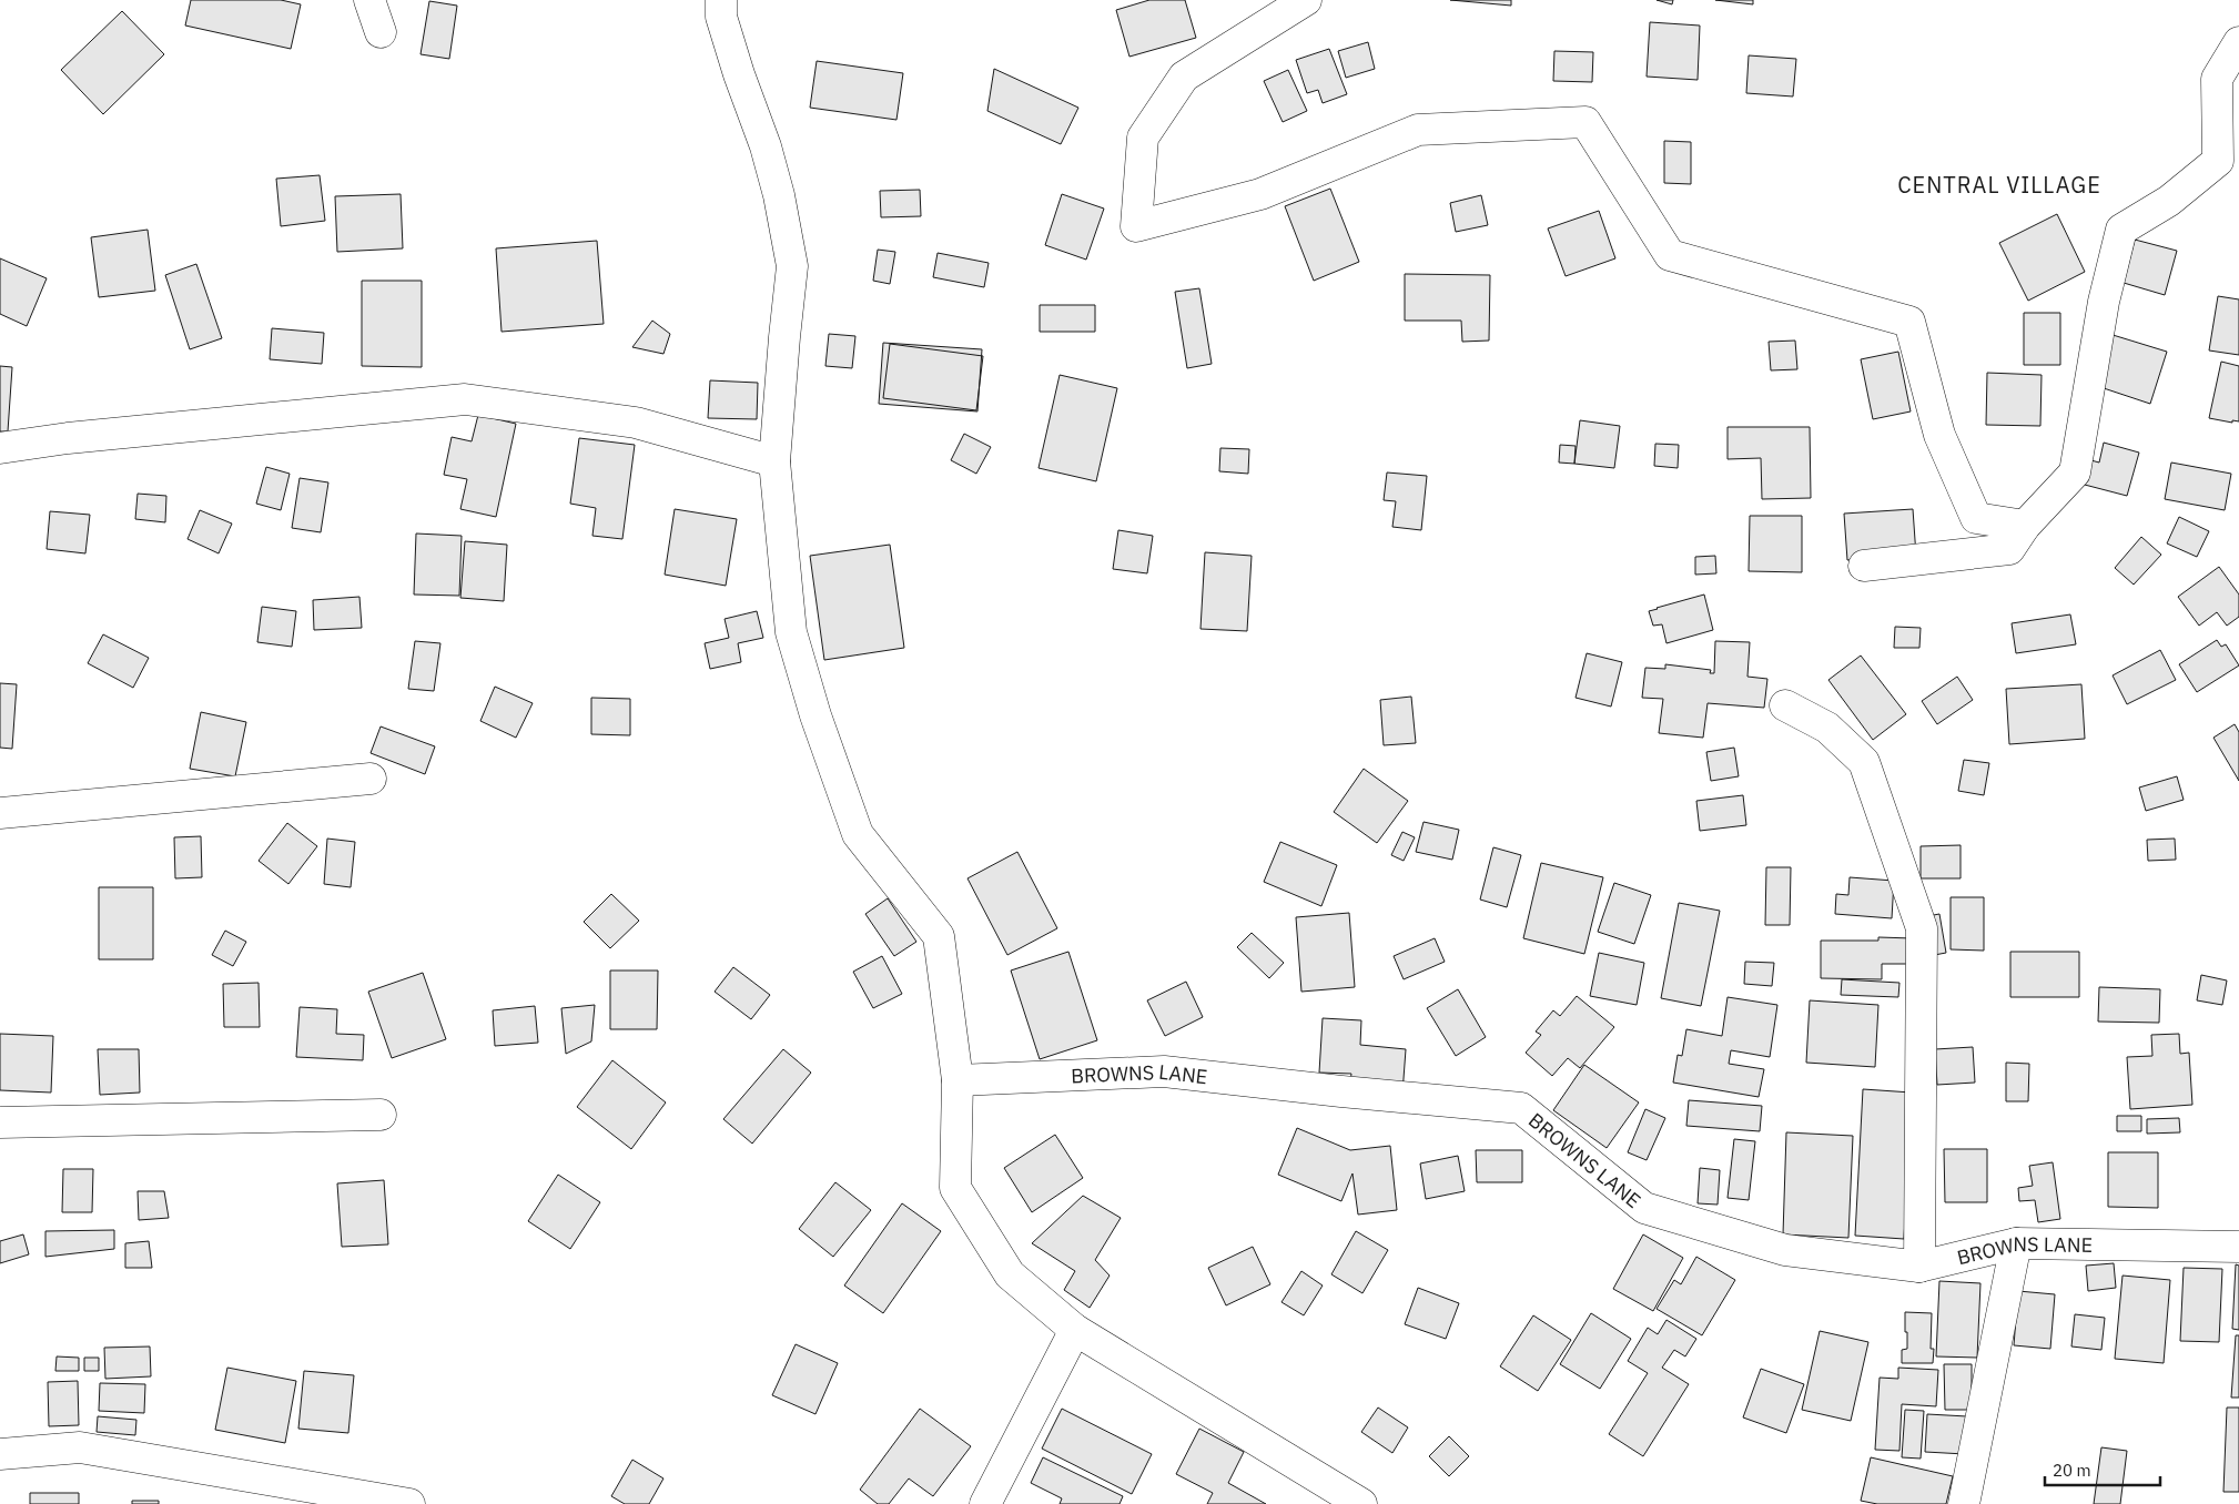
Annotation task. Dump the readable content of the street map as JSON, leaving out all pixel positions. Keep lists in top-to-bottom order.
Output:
{
  "streets": {
    "street": ["BROWNS LANE"]
  },
  "districts": ["CENTRAL VILLAGE"],
  "scale_bar": "20 m"
}
